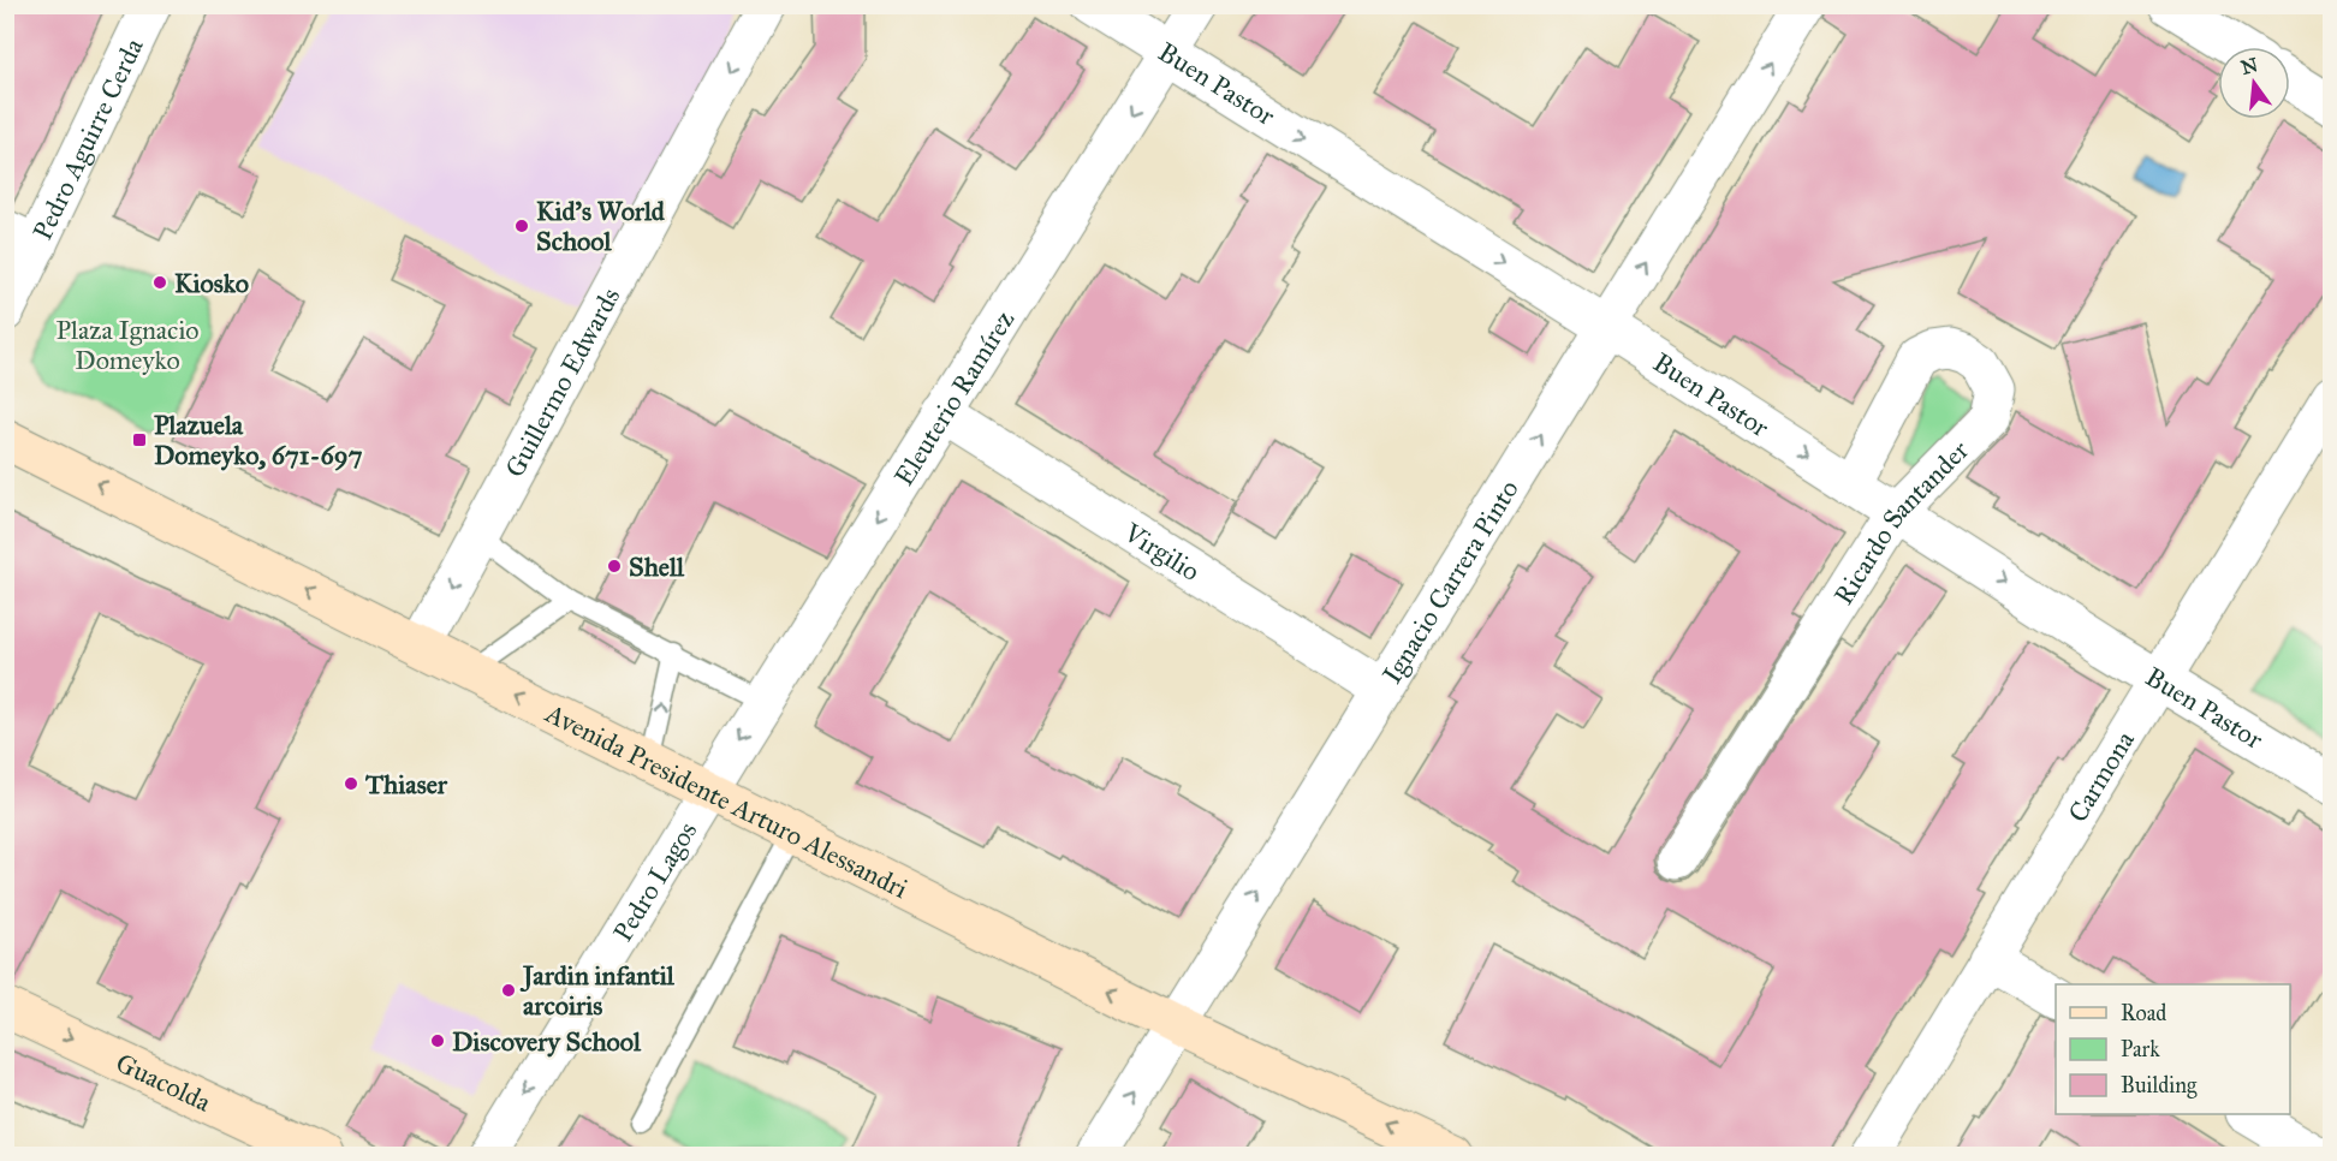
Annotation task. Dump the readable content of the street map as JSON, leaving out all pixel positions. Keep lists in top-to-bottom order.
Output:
{
  "streets": {
    "main road": ["Avenida Presidente Arturo Alessandri", "Guacolda"],
    "street": [
      "Buen Pastor",
      "Pedro Aguirre Cerda",
      "Guillermo Edwards",
      "Eleuterio Ramírez",
      "Ricardo Santander",
      "Virgilio",
      "Ignacio Carrera Pinto",
      "Carmona",
      "Pedro Lagos"
    ]
  },
  "crossings": [
    ["Buen Pastor", "Eleuterio Ramírez"],
    ["Buen Pastor", "Ricardo Santander"],
    ["Buen Pastor", "Ignacio Carrera Pinto"],
    ["Buen Pastor", "Carmona"],
    ["Guillermo Edwards", "Avenida Presidente Arturo Alessandri"],
    ["Eleuterio Ramírez", "Virgilio"],
    ["Eleuterio Ramírez", "Avenida Presidente Arturo Alessandri"],
    ["Eleuterio Ramírez", "Pedro Lagos"],
    ["Virgilio", "Ignacio Carrera Pinto"],
    ["Ignacio Carrera Pinto", "Avenida Presidente Arturo Alessandri"],
    ["Avenida Presidente Arturo Alessandri", "Pedro Lagos"]
  ],
  "one_way": [
    "Buen Pastor",
    "Guillermo Edwards",
    "Eleuterio Ramírez",
    "Ignacio Carrera Pinto",
    "Avenida Presidente Arturo Alessandri",
    "Pedro Lagos",
    "Guacolda"
  ],
  "parks": ["Plaza Ignacio Domeyko"],
  "places": {
    "other": [
      "Kid's World School",
      "Kiosko",
      "Shell",
      "Thiaser",
      "Jardin infantil arcoiris",
      "Discovery School"
    ],
    "transit": ["Plazuela Domeyko, 671-697"]
  },
  "legend": ["Road", "Park", "Building"],
  "north": "top"
}
